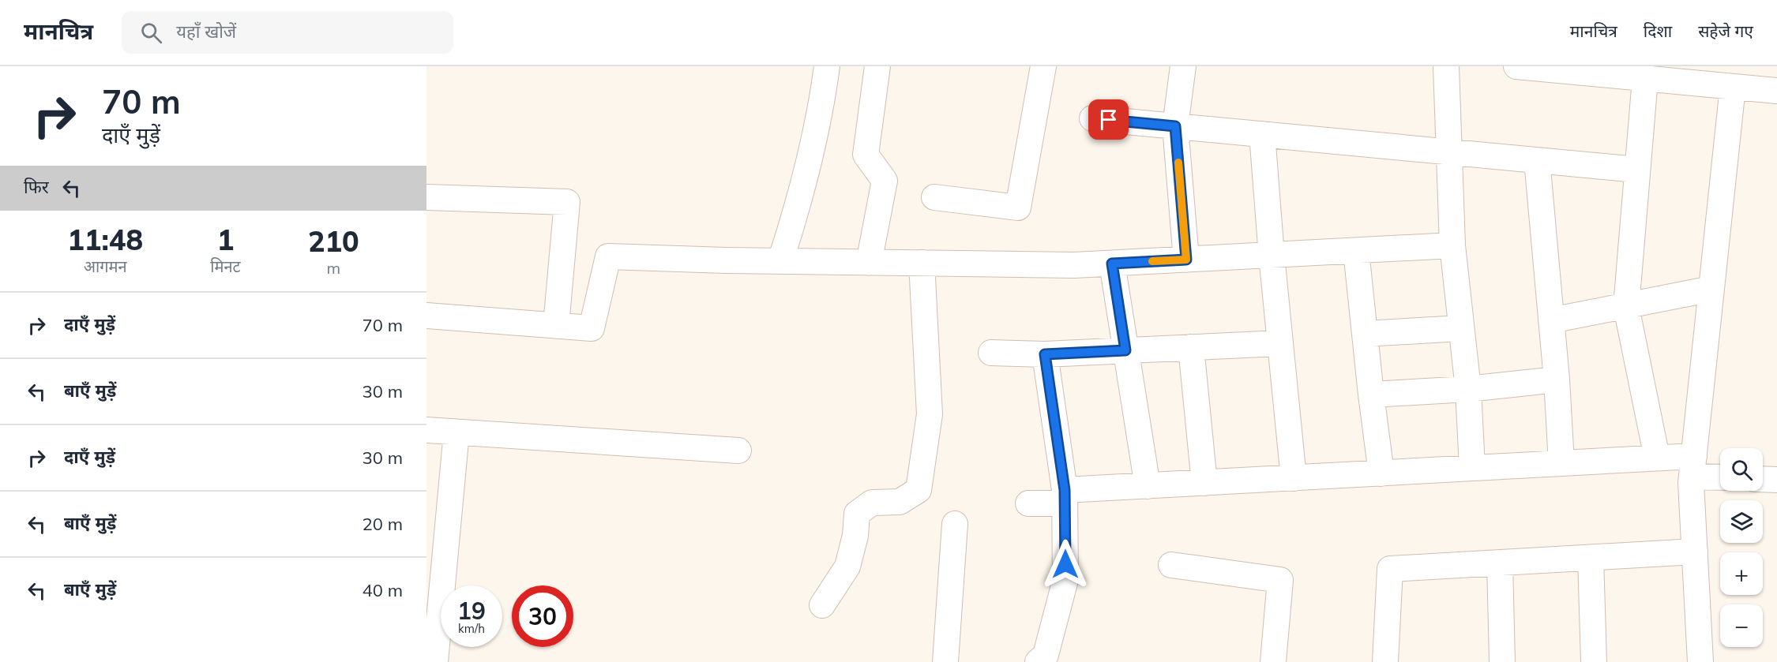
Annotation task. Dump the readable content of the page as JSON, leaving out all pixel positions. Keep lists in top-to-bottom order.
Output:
{
  "page": {
    "header": "मानचित्र",
    "search": "यहाँ खोजें",
    "nav": ["मानचित्र", "दिशा", "सहेजे गए"],
    "turn": ["70 m", "दाएँ मुड़ें"],
    "then": "फिर",
    "eta": [
      "11:48",
      "आगमन",
      "1",
      "मिनट",
      "210",
      "m"
    ],
    "list": [
      {
        "name": "दाएँ मुड़ें",
        "value": "70 m"
      },
      {
        "name": "बाएँ मुड़ें",
        "value": "30 m"
      },
      {
        "name": "दाएँ मुड़ें",
        "value": "30 m"
      },
      {
        "name": "बाएँ मुड़ें",
        "value": "20 m"
      },
      {
        "name": "बाएँ मुड़ें",
        "value": "40 m"
      }
    ],
    "map_buttons": ["+", "−"],
    "speed": "19 km/h",
    "limit": "30"
  }
}
